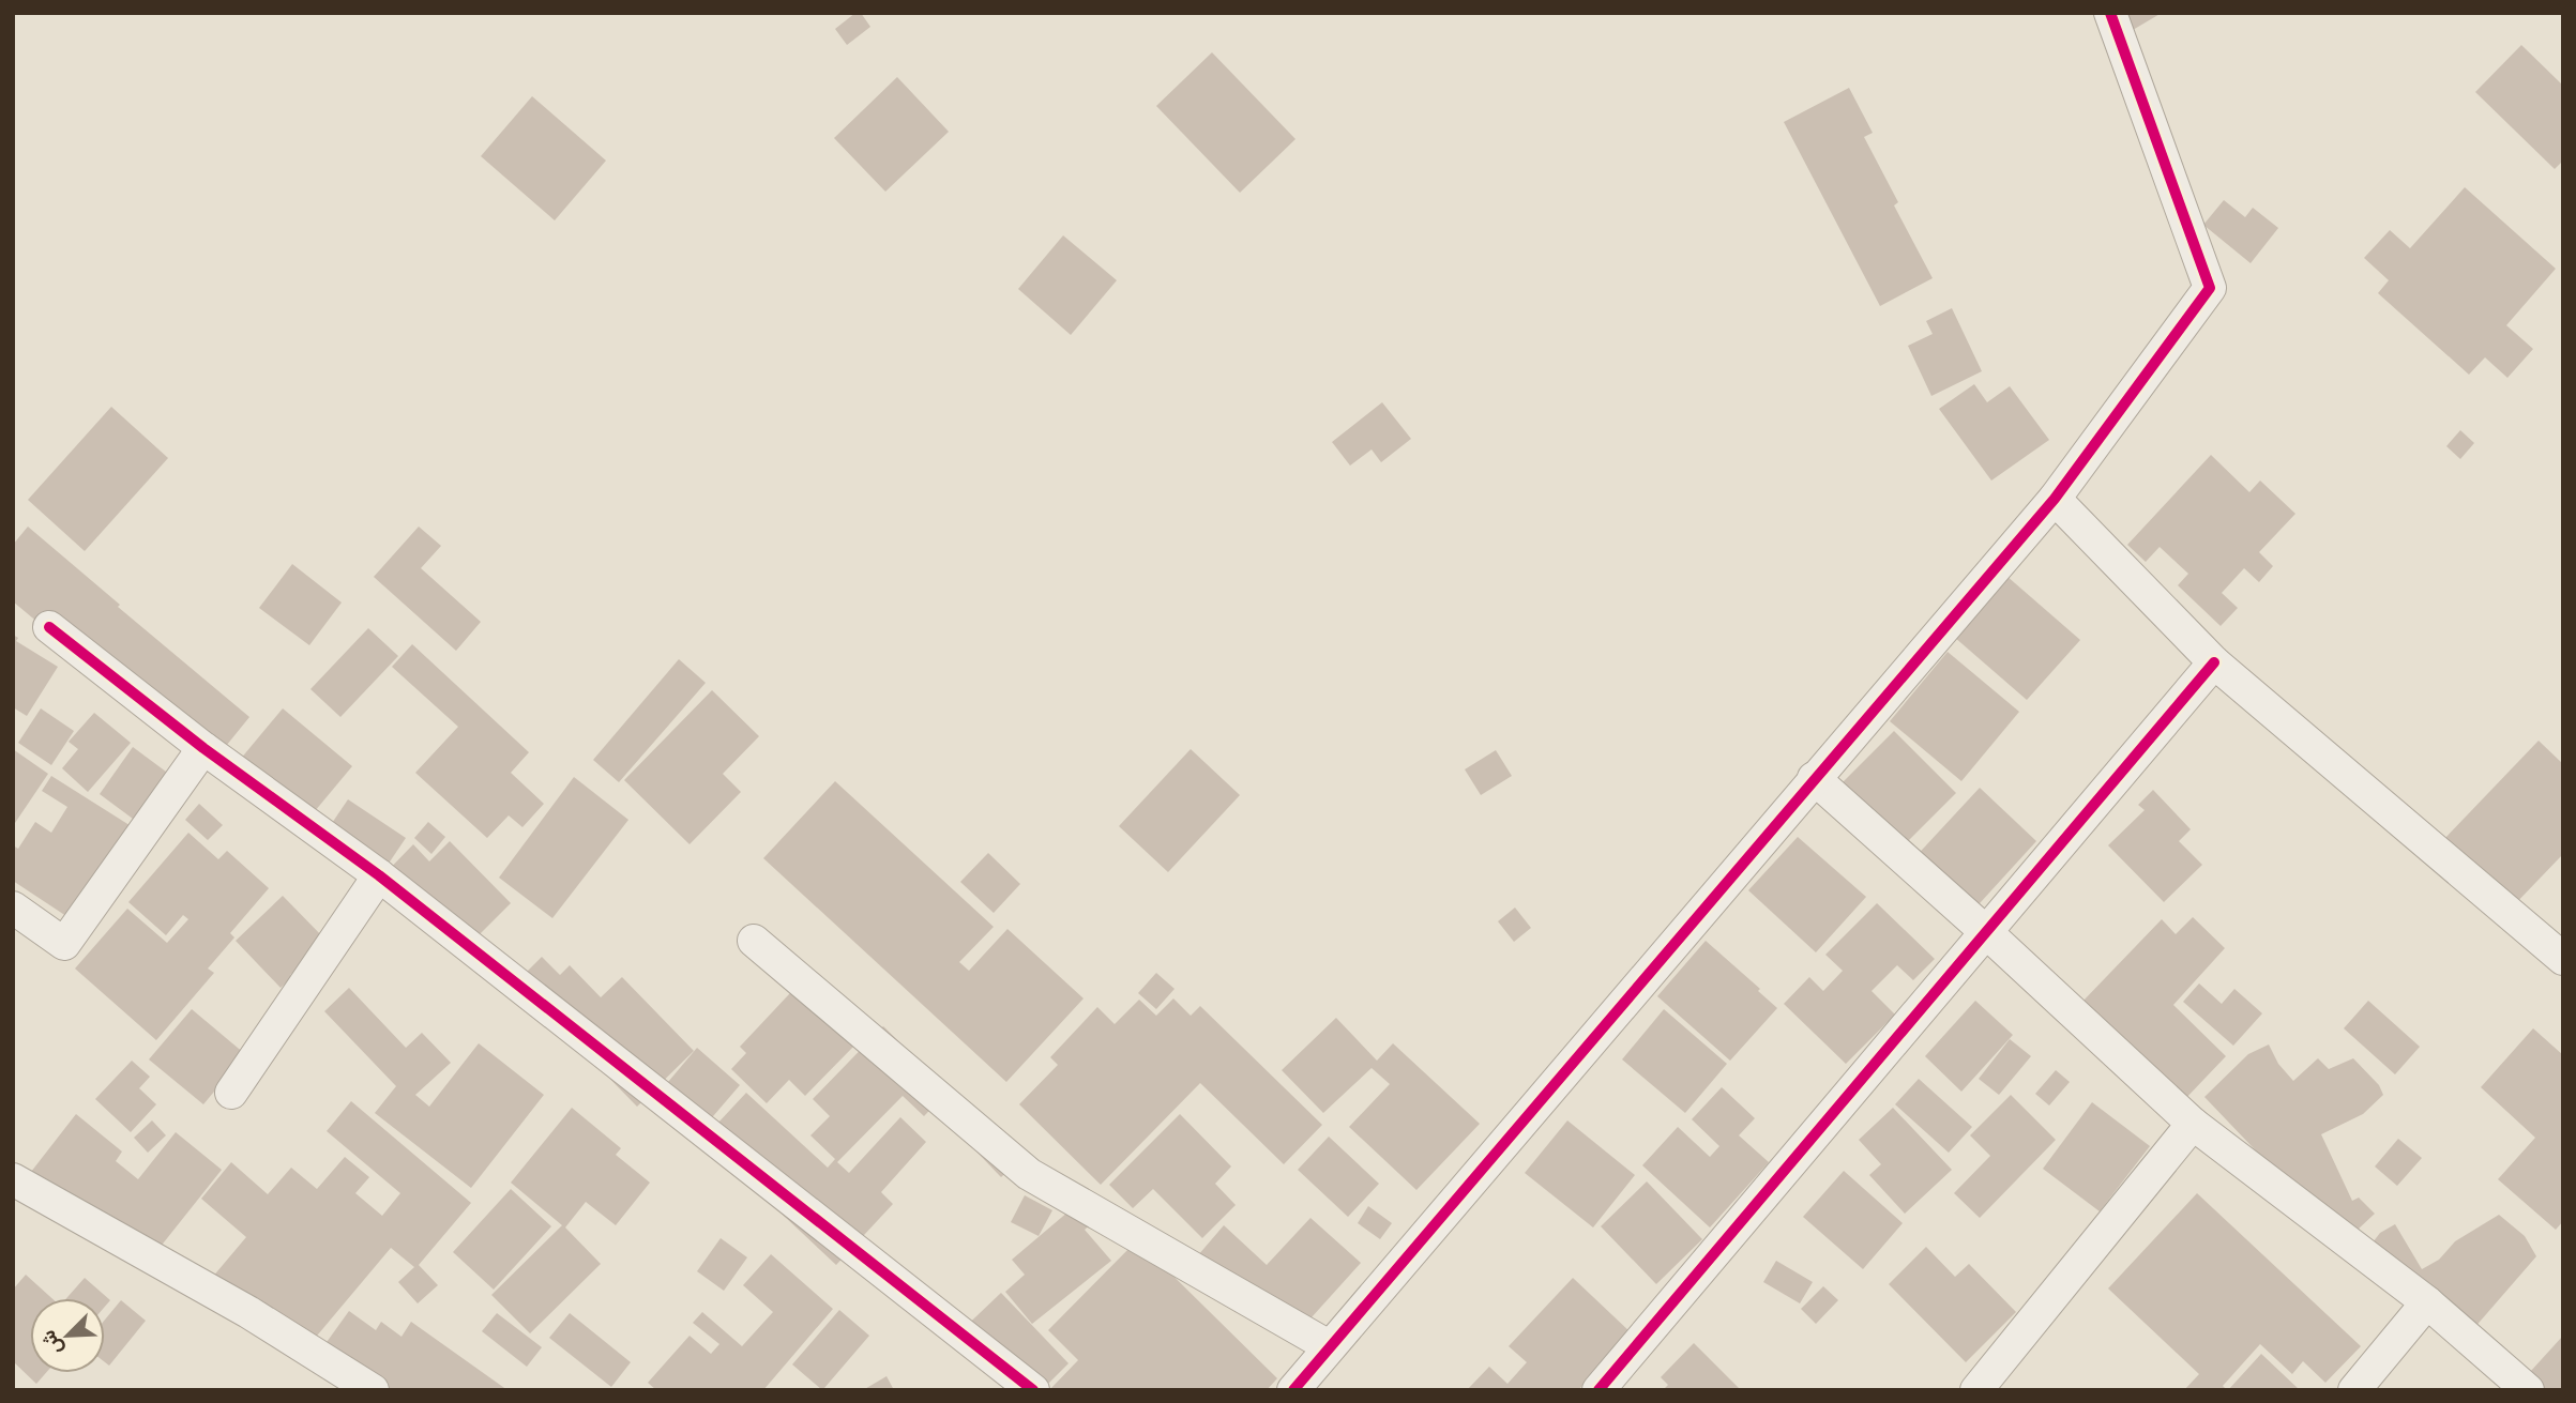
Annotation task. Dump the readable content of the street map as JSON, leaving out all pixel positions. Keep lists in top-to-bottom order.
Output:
{
  "north": "bottom left"
}
